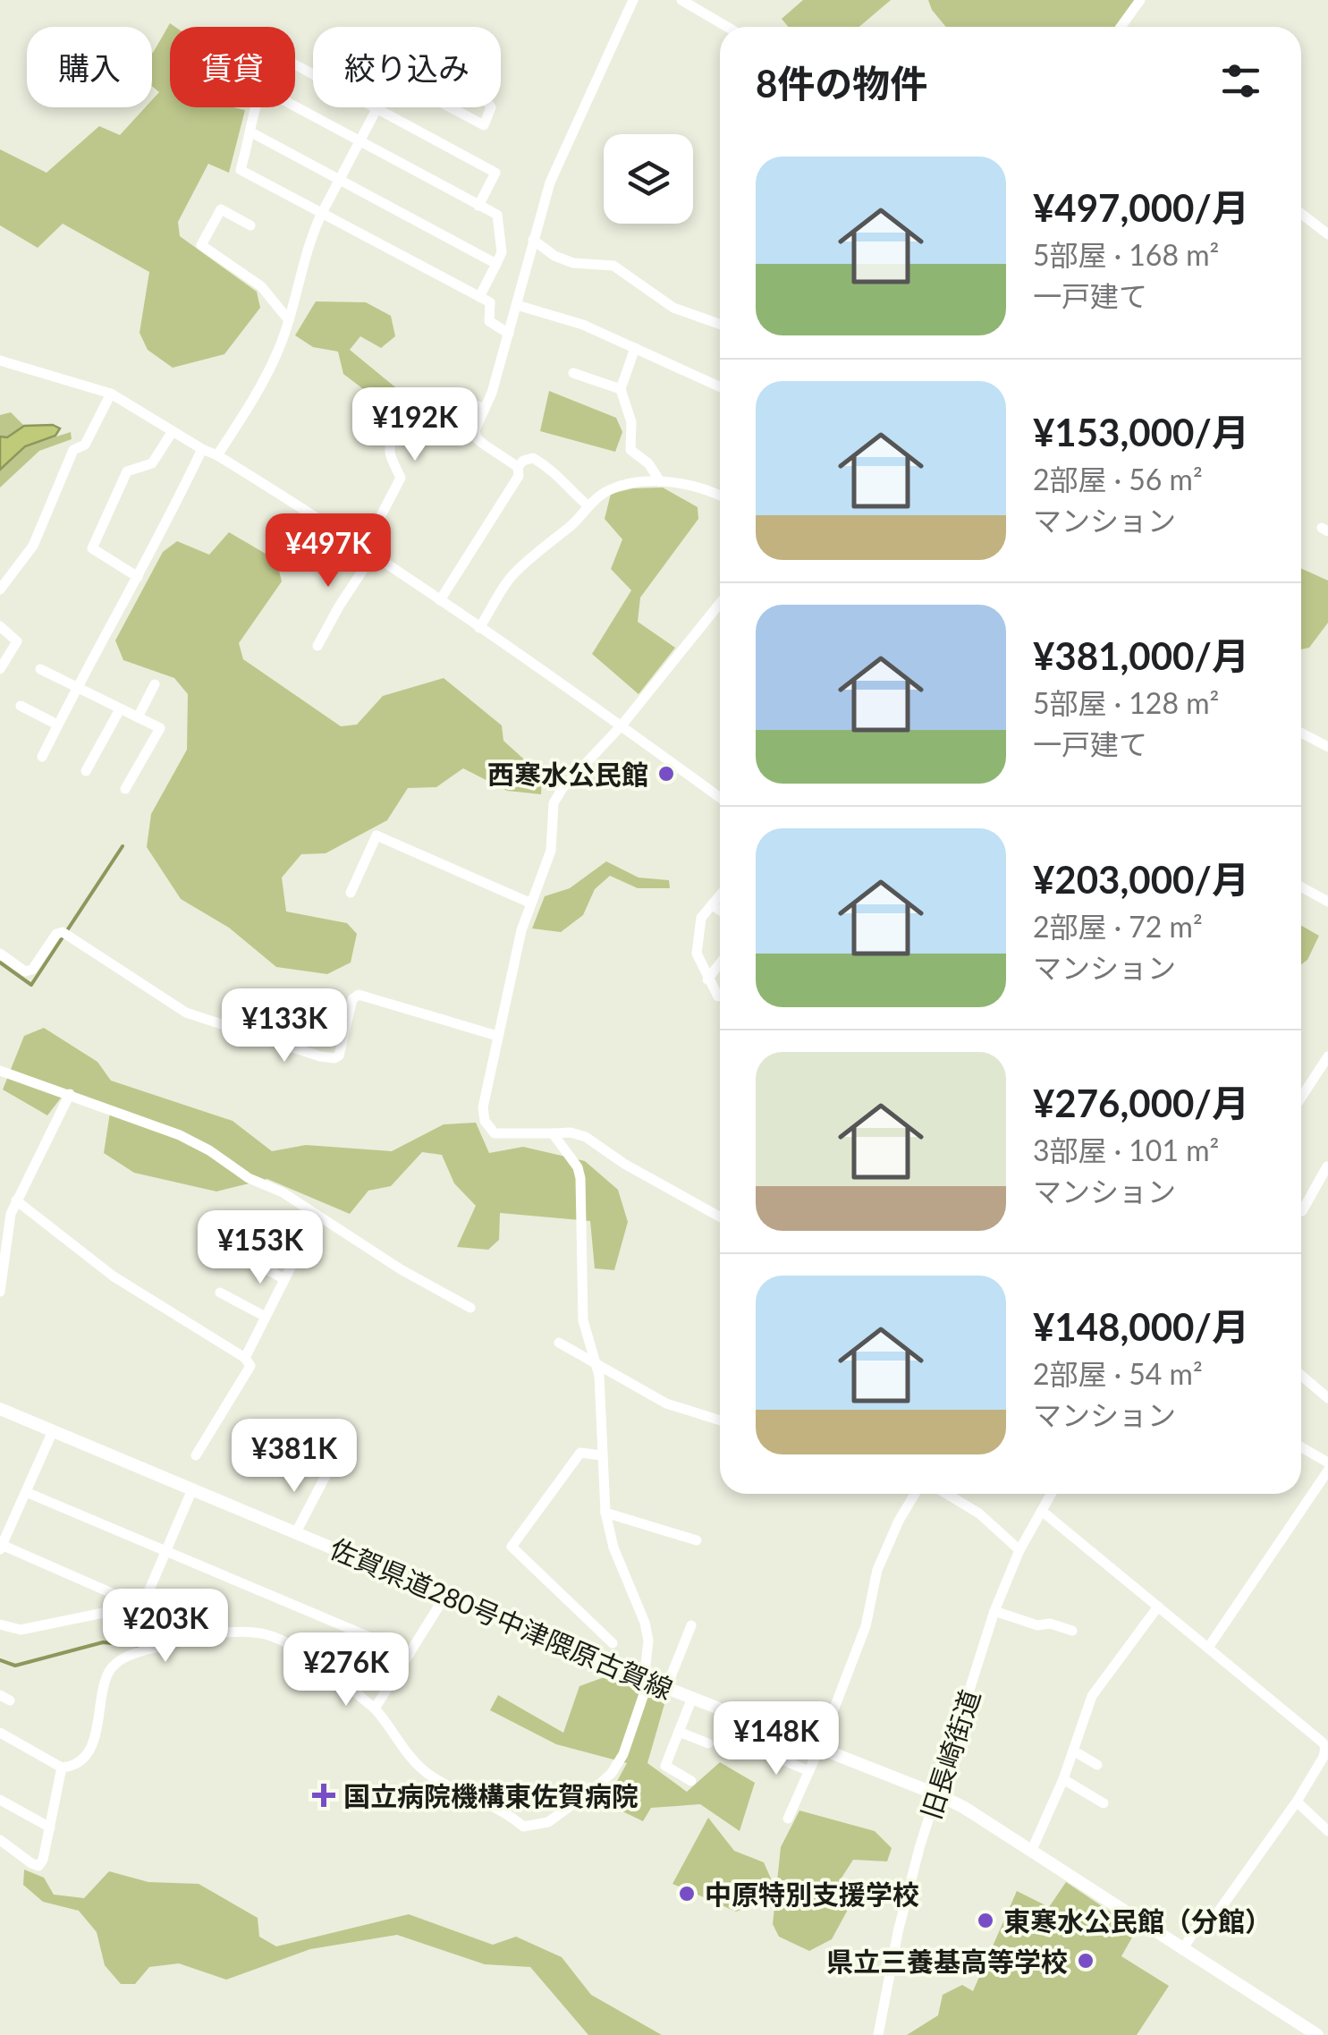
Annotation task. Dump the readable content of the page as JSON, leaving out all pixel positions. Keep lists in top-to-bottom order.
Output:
{
  "streets": {
    "main road": ["佐賀県道280号中津隈原古賀線"],
    "street": ["旧長崎街道"]
  },
  "crossings": [
    ["佐賀県道280号中津隈原古賀線", "旧長崎街道"]
  ],
  "places": {
    "other": [
      "西寒水公民館",
      "中原特別支援学校",
      "東寒水公民館（分館）",
      "県立三養基高等学校"
    ],
    "health": ["国立病院機構東佐賀病院"]
  },
  "page": {
    "chip": ["購入", "賃貸", "絞り込み"],
    "heading": "8件の物件",
    "list": [
      {
        "name": "¥497,000/月",
        "note": "5部屋 · 168 m² · 一戸建て"
      },
      {
        "name": "¥153,000/月",
        "note": "2部屋 · 56 m² · マンション"
      },
      {
        "name": "¥381,000/月",
        "note": "5部屋 · 128 m² · 一戸建て"
      },
      {
        "name": "¥203,000/月",
        "note": "2部屋 · 72 m² · マンション"
      },
      {
        "name": "¥276,000/月",
        "note": "3部屋 · 101 m² · マンション"
      },
      {
        "name": "¥148,000/月",
        "note": "2部屋 · 54 m² · マンション"
      }
    ],
    "price": [
      "¥192K",
      "¥497K",
      "¥133K",
      "¥153K",
      "¥381K",
      "¥203K",
      "¥276K",
      "¥148K"
    ]
  }
}
